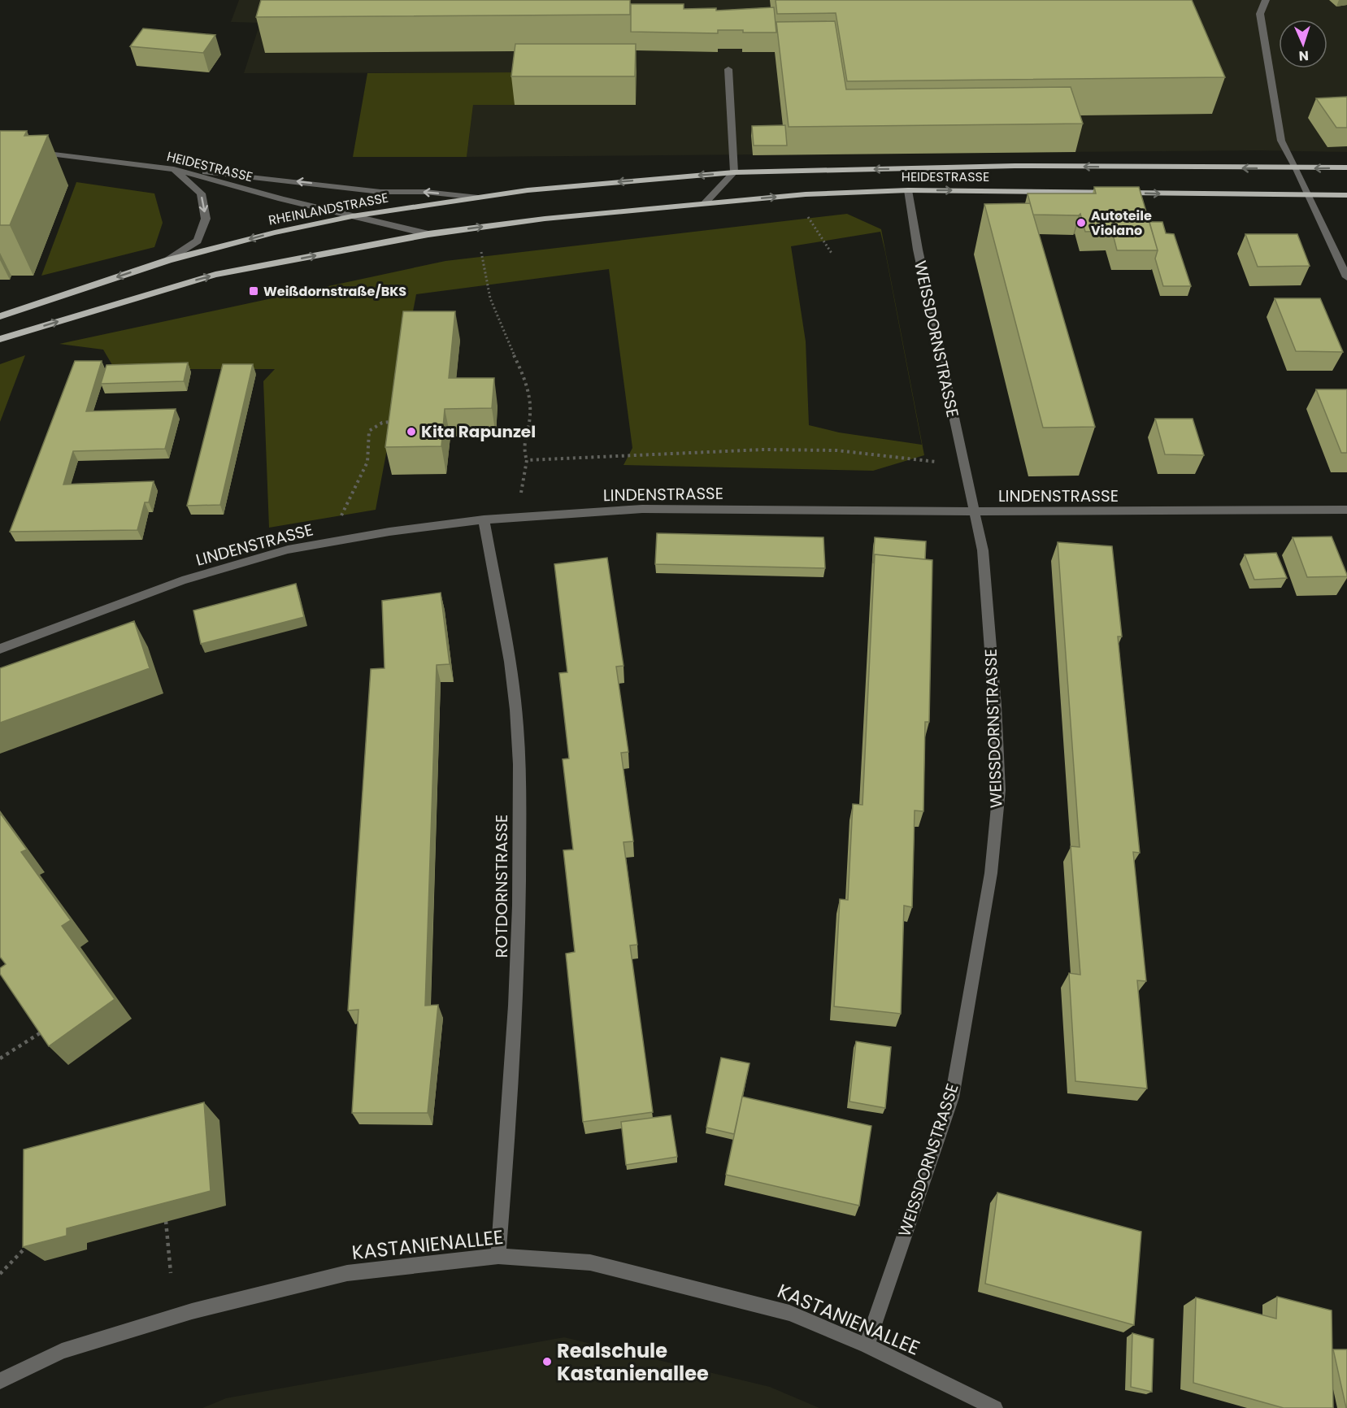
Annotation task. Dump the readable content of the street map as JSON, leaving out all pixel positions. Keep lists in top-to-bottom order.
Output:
{
  "streets": {
    "main road": ["HEIDESTRASSE", "RHEINLANDSTRASSE"],
    "street": [
      "WEISSDORNSTRASSE",
      "LINDENSTRASSE",
      "ROTDORNSTRASSE",
      "KASTANIENALLEE"
    ]
  },
  "crossings": [
    ["HEIDESTRASSE", "RHEINLANDSTRASSE"],
    ["HEIDESTRASSE", "WEISSDORNSTRASSE"],
    ["WEISSDORNSTRASSE", "LINDENSTRASSE"],
    ["WEISSDORNSTRASSE", "KASTANIENALLEE"],
    ["LINDENSTRASSE", "ROTDORNSTRASSE"],
    ["ROTDORNSTRASSE", "KASTANIENALLEE"]
  ],
  "places": {
    "other": ["Autoteile Violano", "Kita Rapunzel", "Realschule Kastanienallee"],
    "transit": ["Weißdornstraße/BKS"]
  },
  "north": "bottom"
}
